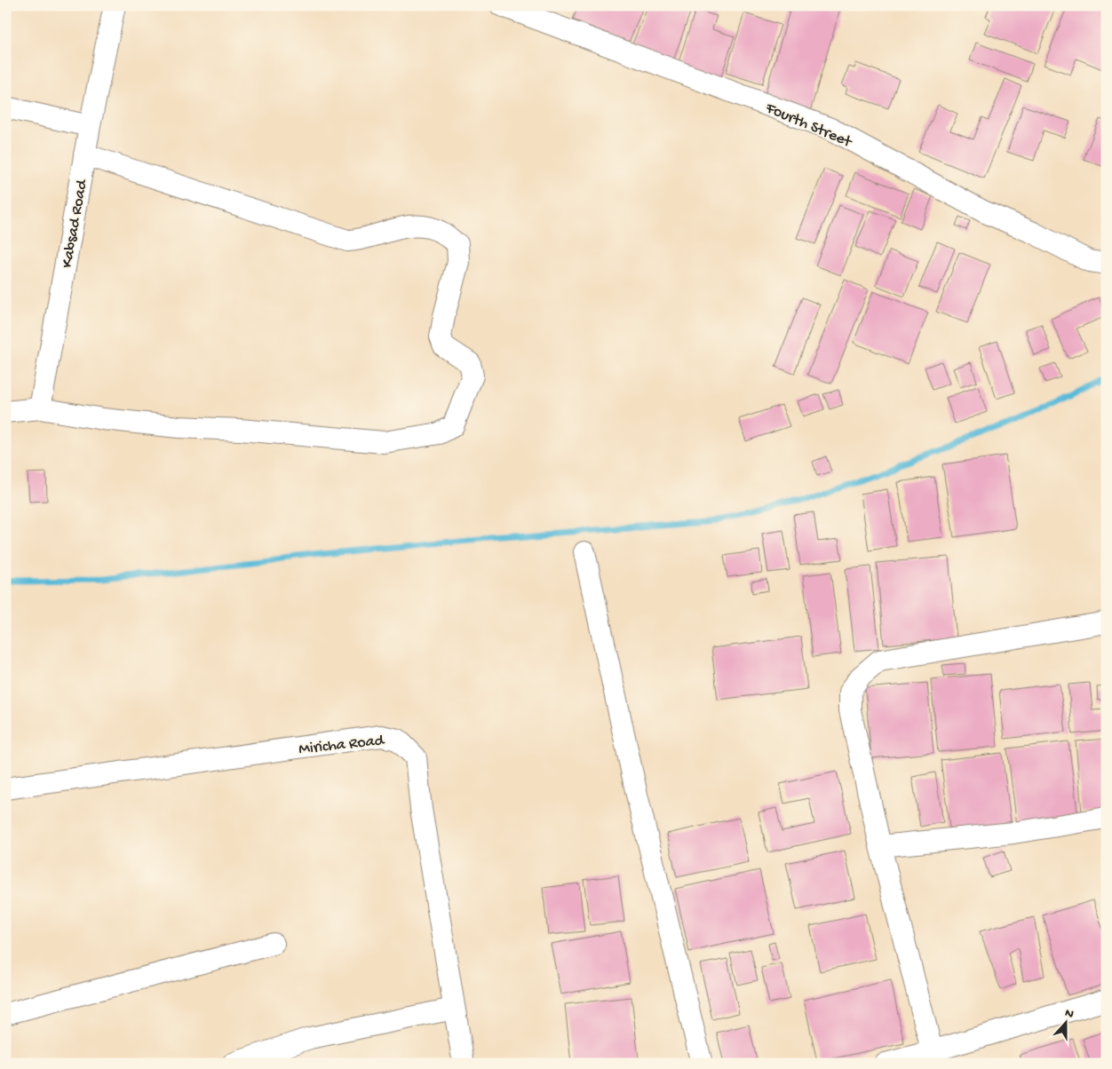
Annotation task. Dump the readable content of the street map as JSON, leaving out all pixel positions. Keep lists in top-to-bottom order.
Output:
{
  "streets": {
    "street": ["Fourth Street", "Kabsad Road", "Miricha Road"]
  },
  "north": "top"
}
